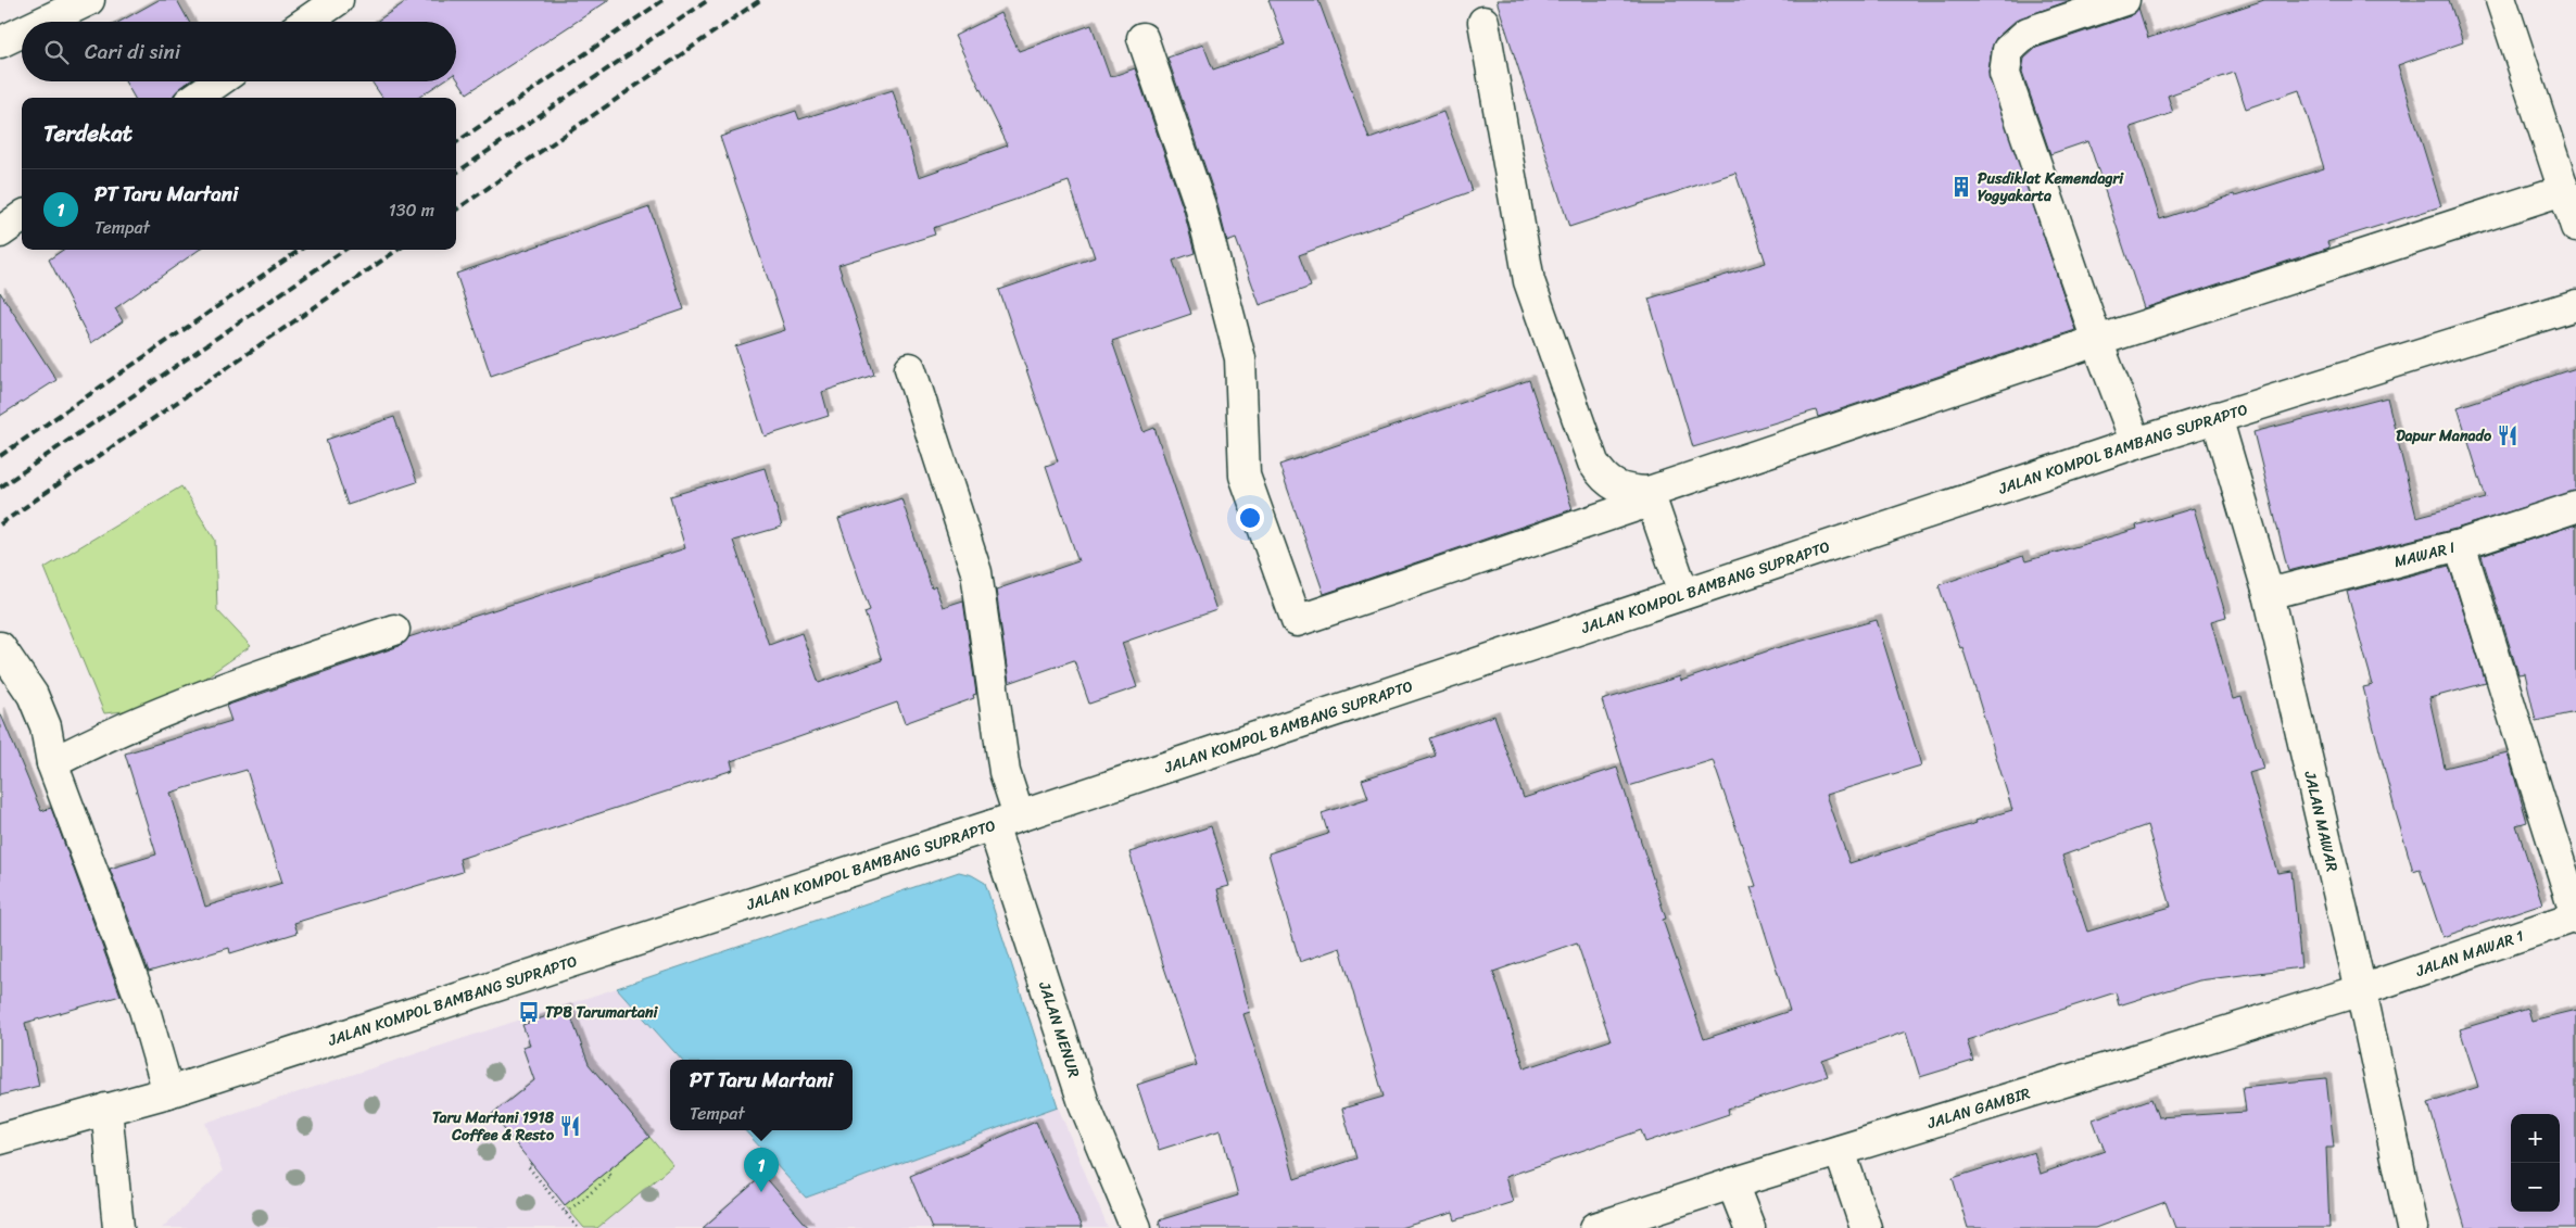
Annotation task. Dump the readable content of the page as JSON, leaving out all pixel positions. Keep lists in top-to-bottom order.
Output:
{
  "streets": {
    "street": [
      "JALAN KOMPOL BAMBANG SUPRAPTO",
      "MAWAR I",
      "JALAN MAWAR",
      "JALAN MAWAR 1",
      "JALAN MENUR",
      "JALAN GAMBIR"
    ]
  },
  "crossings": [
    ["JALAN KOMPOL BAMBANG SUPRAPTO", "JALAN MAWAR"],
    ["JALAN KOMPOL BAMBANG SUPRAPTO", "JALAN MENUR"],
    ["MAWAR I", "JALAN MAWAR"],
    ["JALAN MAWAR", "JALAN MAWAR 1"],
    ["JALAN MAWAR", "JALAN GAMBIR"],
    ["JALAN MAWAR 1", "JALAN GAMBIR"]
  ],
  "places": {
    "building": ["Pusdiklat Kemendagri Yogyakarta"],
    "restaurant": ["Dapur Manado", "Taru Martani 1918 Coffee & Resto"],
    "bus stop": ["TPB Tarumartani"]
  },
  "page": {
    "search": "Cari di sini",
    "heading": "Terdekat",
    "list": [
      {
        "mark": "1",
        "name": "PT Taru Martani",
        "note": "Tempat",
        "value": "130 m"
      }
    ],
    "popup": ["PT Taru Martani", "Tempat"],
    "map_buttons": ["+", "−"],
    "pins": "1"
  }
}
